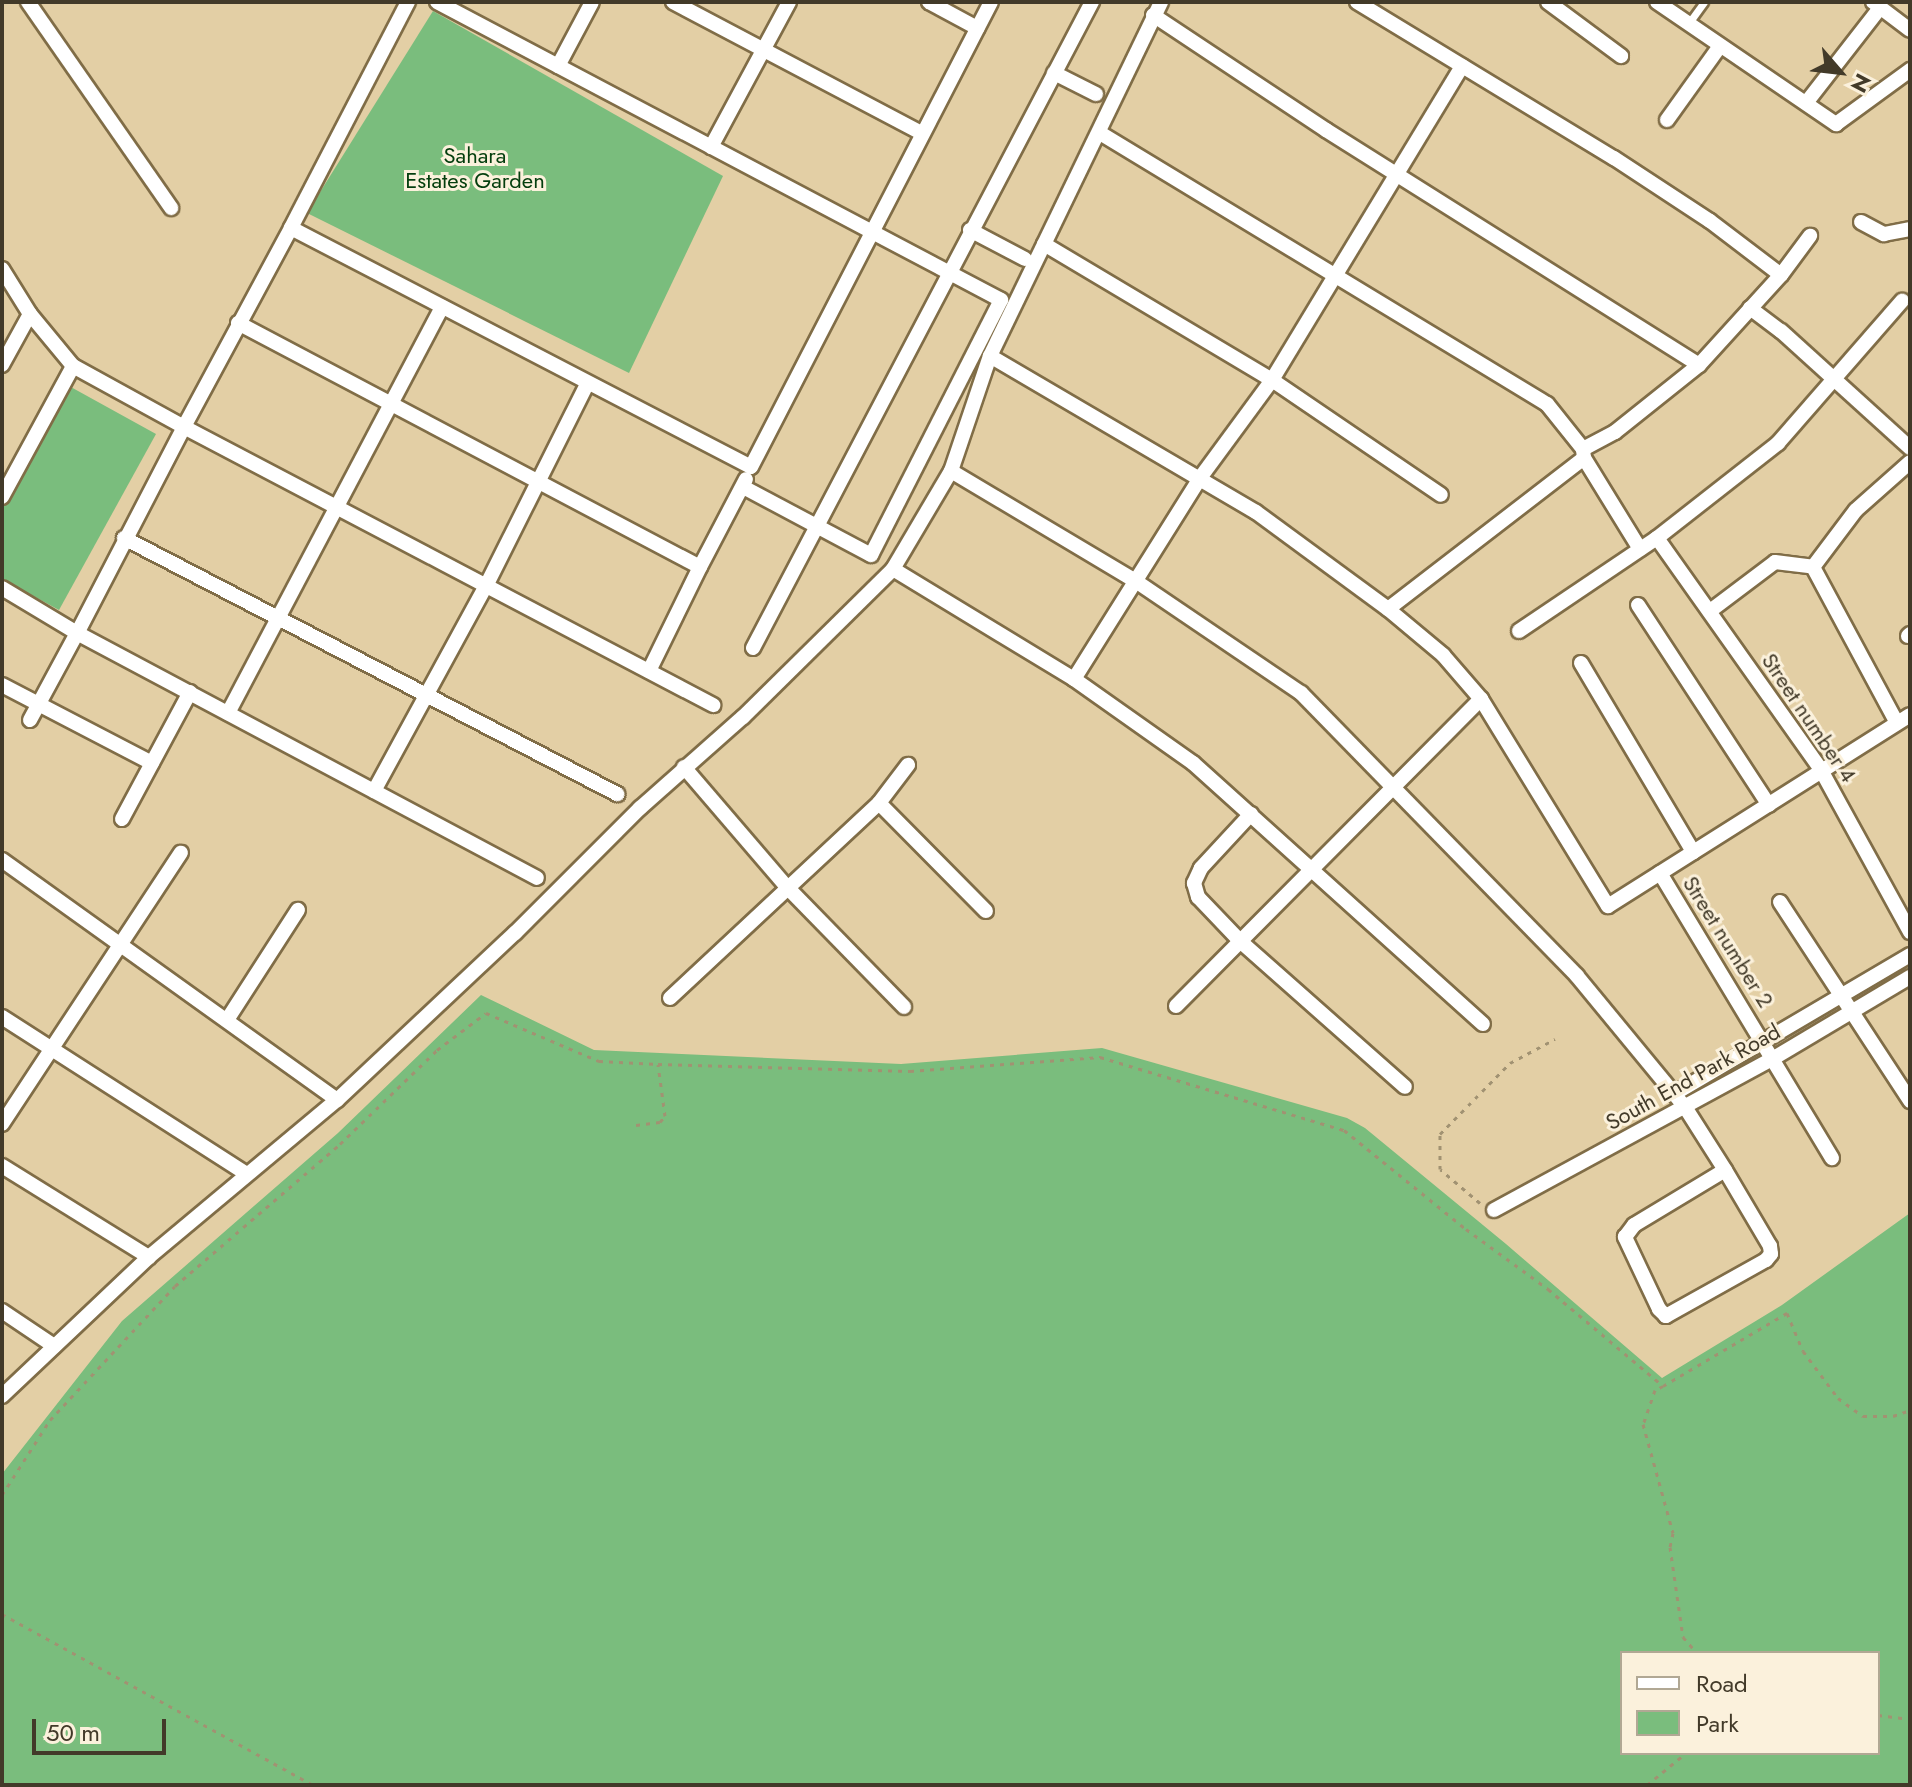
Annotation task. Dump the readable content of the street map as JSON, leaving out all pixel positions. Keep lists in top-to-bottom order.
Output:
{
  "streets": {
    "street": ["Street number 4", "Street number 2", "South End Park Road"]
  },
  "crossings": [
    ["Street number 2", "South End Park Road"]
  ],
  "parks": ["Sahara Estates Garden"],
  "legend": ["Road", "Park"],
  "scale_bar": "50 m",
  "north": "bottom right"
}
